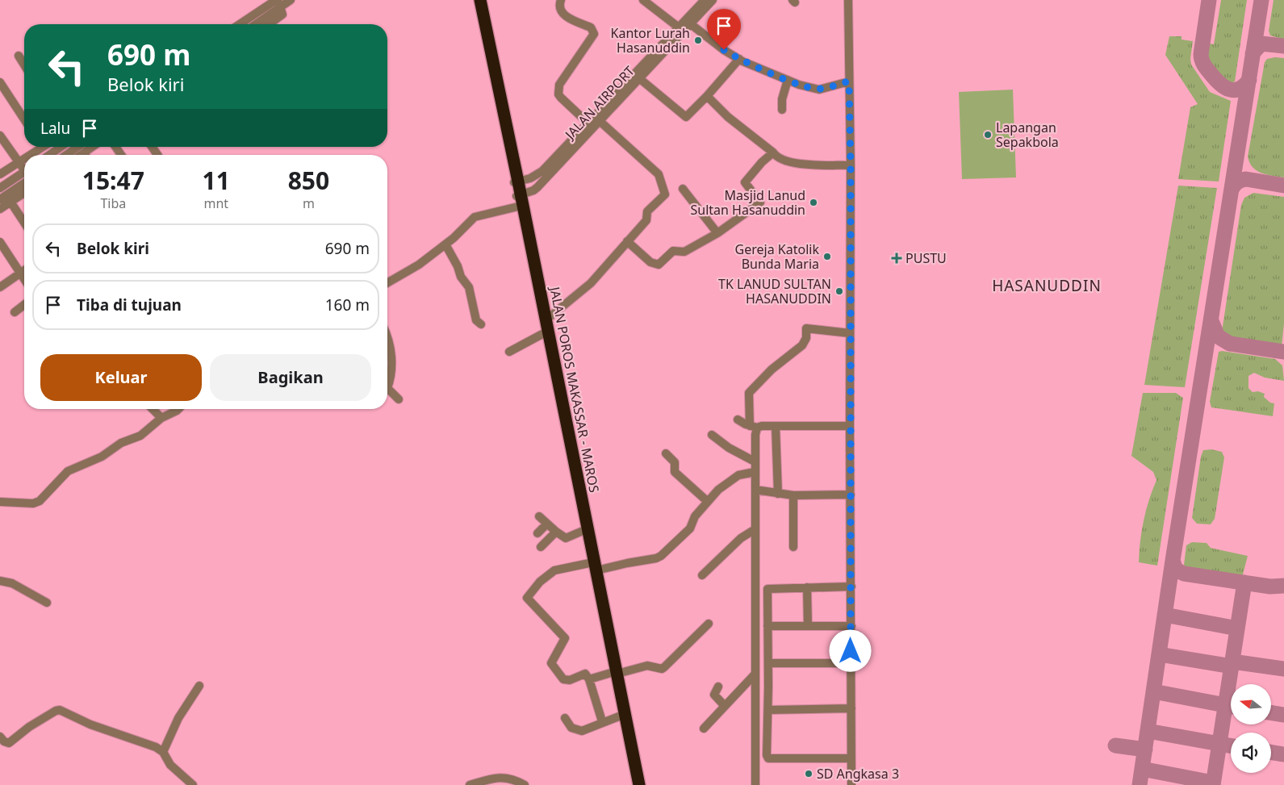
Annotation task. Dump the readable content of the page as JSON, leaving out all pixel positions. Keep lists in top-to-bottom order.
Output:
{
  "streets": {
    "highway": ["JALAN POROS MAKASSAR - MAROS"],
    "street": ["JALAN AIRPORT"]
  },
  "crossings": [
    ["JALAN AIRPORT", "JALAN POROS MAKASSAR - MAROS"]
  ],
  "districts": ["HASANUDDIN"],
  "places": {
    "other": [
      "Kantor Lurah Hasanuddin",
      "Lapangan Sepakbola",
      "Masjid Lanud Sultan Hasanuddin",
      "Gereja Katolik Bunda Maria",
      "TK LANUD SULTAN HASANUDDIN",
      "SD Angkasa 3"
    ],
    "health": ["PUSTU"]
  },
  "north": "left",
  "page": {
    "turn": ["690 m", "Belok kiri"],
    "then": "Lalu",
    "eta": [
      "15:47",
      "Tiba",
      "11",
      "mnt",
      "850",
      "m"
    ],
    "list": [
      {
        "name": "Belok kiri",
        "value": "690 m"
      },
      {
        "name": "Tiba di tujuan",
        "value": "160 m"
      }
    ],
    "buttons": ["Keluar", "Bagikan"]
  }
}
